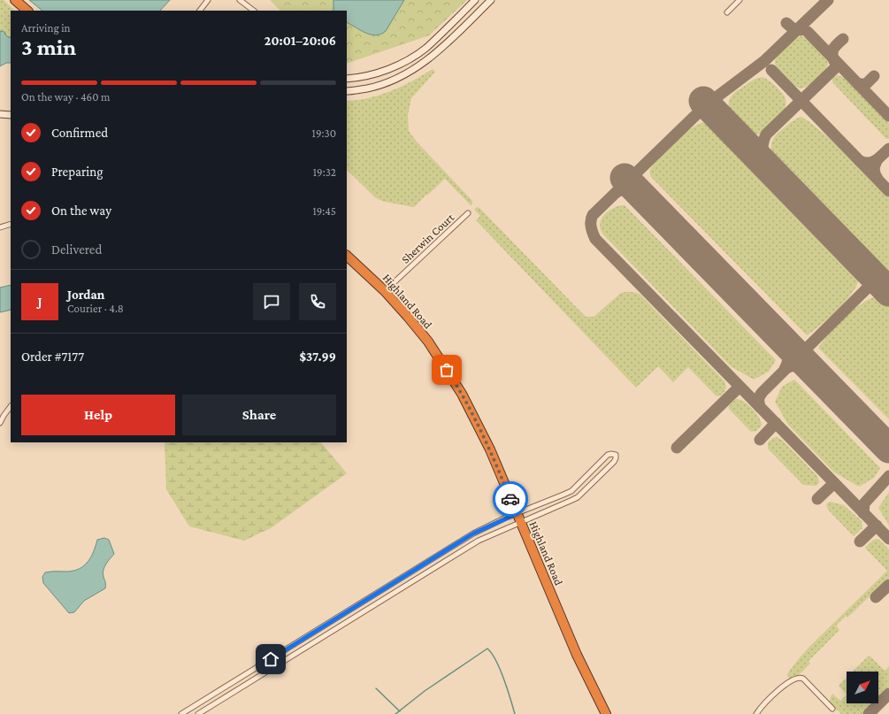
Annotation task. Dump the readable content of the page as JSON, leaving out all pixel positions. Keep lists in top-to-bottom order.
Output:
{
  "streets": {
    "highway": ["Highland Road"],
    "street": ["Sherwin Court"]
  },
  "crossings": [
    ["Sherwin Court", "Highland Road"]
  ],
  "north": "top right",
  "page": {
    "heading": ["3 min", "Arriving in", "20:01–20:06"],
    "panel": [
      "Jordan",
      "Courier · 4.8",
      "Order #7177",
      "$37.99"
    ],
    "bar": "On the way · 460 m",
    "list": [
      ["Confirmed", "19:30"],
      ["Preparing", "19:32"],
      ["On the way", "19:45"],
      "Delivered"
    ],
    "round": "J",
    "buttons": ["Help", "Share"]
  }
}
